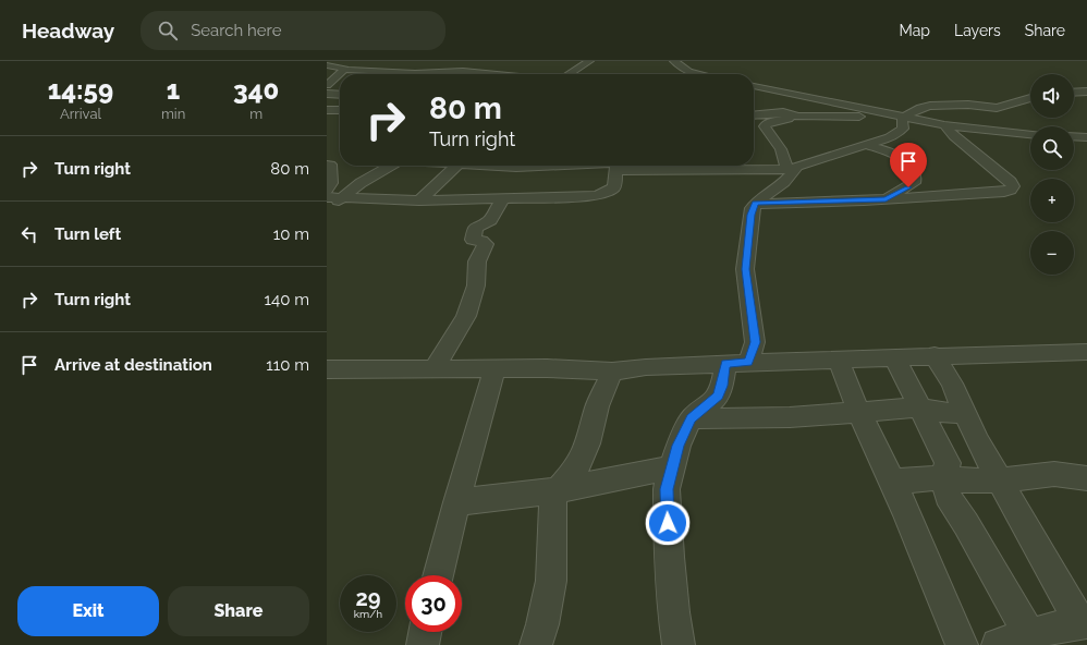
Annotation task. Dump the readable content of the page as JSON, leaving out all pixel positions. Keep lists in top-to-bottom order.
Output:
{
  "page": {
    "header": "Headway",
    "search": "Search here",
    "nav": ["Map", "Layers", "Share"],
    "eta": [
      "14:59",
      "Arrival",
      "1",
      "min",
      "340",
      "m"
    ],
    "map_buttons": ["+", "−"],
    "turn": ["80 m", "Turn right"],
    "list": [
      {
        "name": "Turn right",
        "value": "80 m"
      },
      {
        "name": "Turn left",
        "value": "10 m"
      },
      {
        "name": "Turn right",
        "value": "140 m"
      },
      {
        "name": "Arrive at destination",
        "value": "110 m"
      }
    ],
    "speed": "29 km/h",
    "limit": "30",
    "buttons": ["Exit", "Share"]
  }
}
